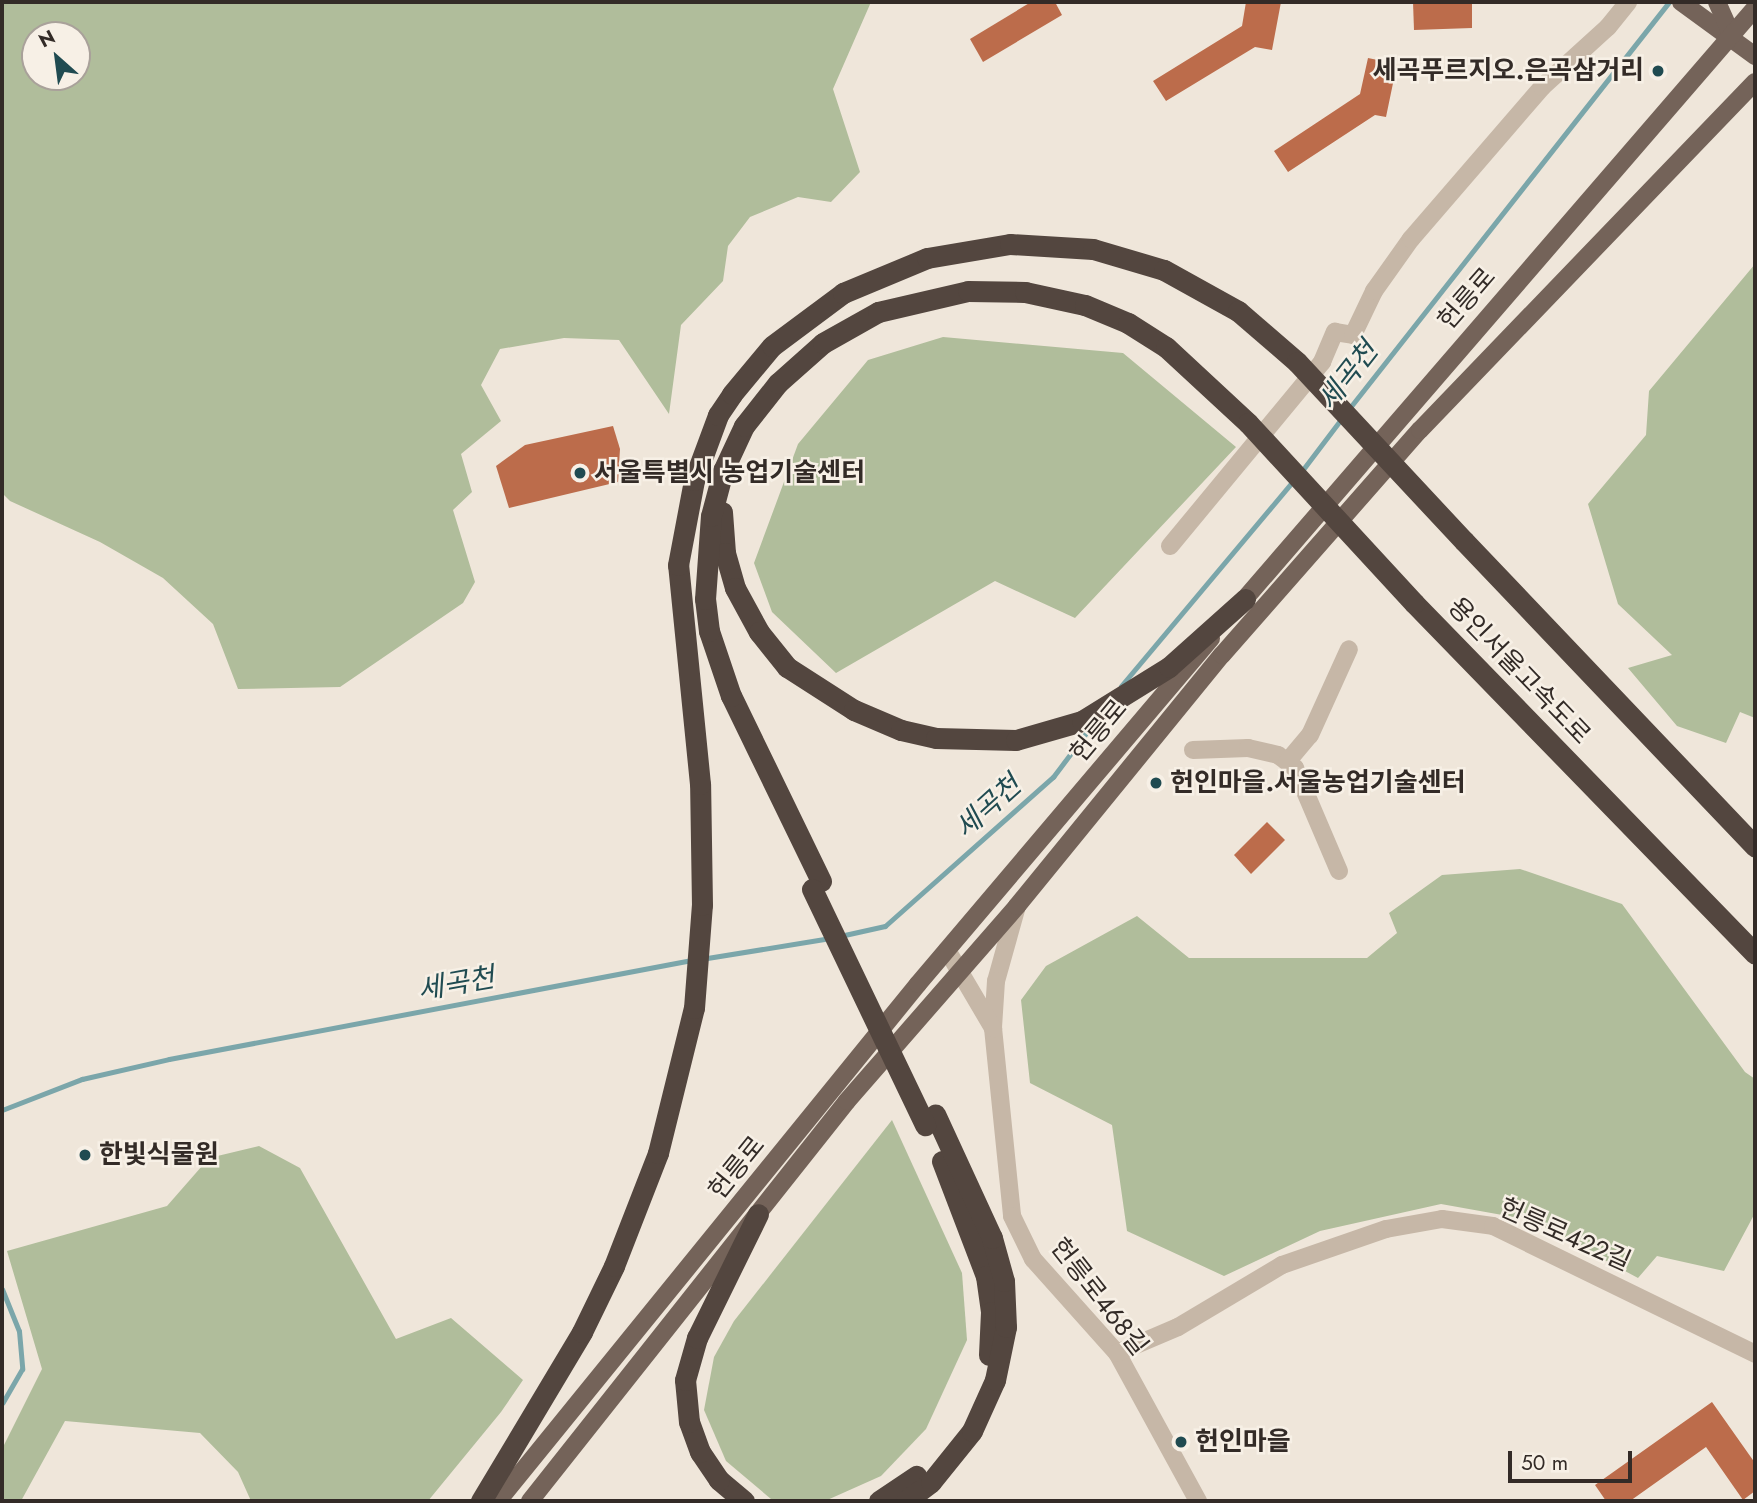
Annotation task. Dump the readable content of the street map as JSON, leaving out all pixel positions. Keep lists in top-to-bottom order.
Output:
{
  "streets": {
    "highway": ["용인서울고속도로"],
    "main road": ["헌릉로"],
    "street": ["헌릉로422길", "헌릉로468길"]
  },
  "crossings": [
    ["헌릉로", "헌릉로468길"],
    ["헌릉로422길", "헌릉로468길"]
  ],
  "water": ["세곡천"],
  "places": [
    "세곡푸르지오.은곡삼거리",
    "서울특별시 농업기술센터",
    "헌인마을.서울농업기술센터",
    "한빛식물원",
    "헌인마을"
  ],
  "scale_bar": "50 m",
  "north": "top left"
}
